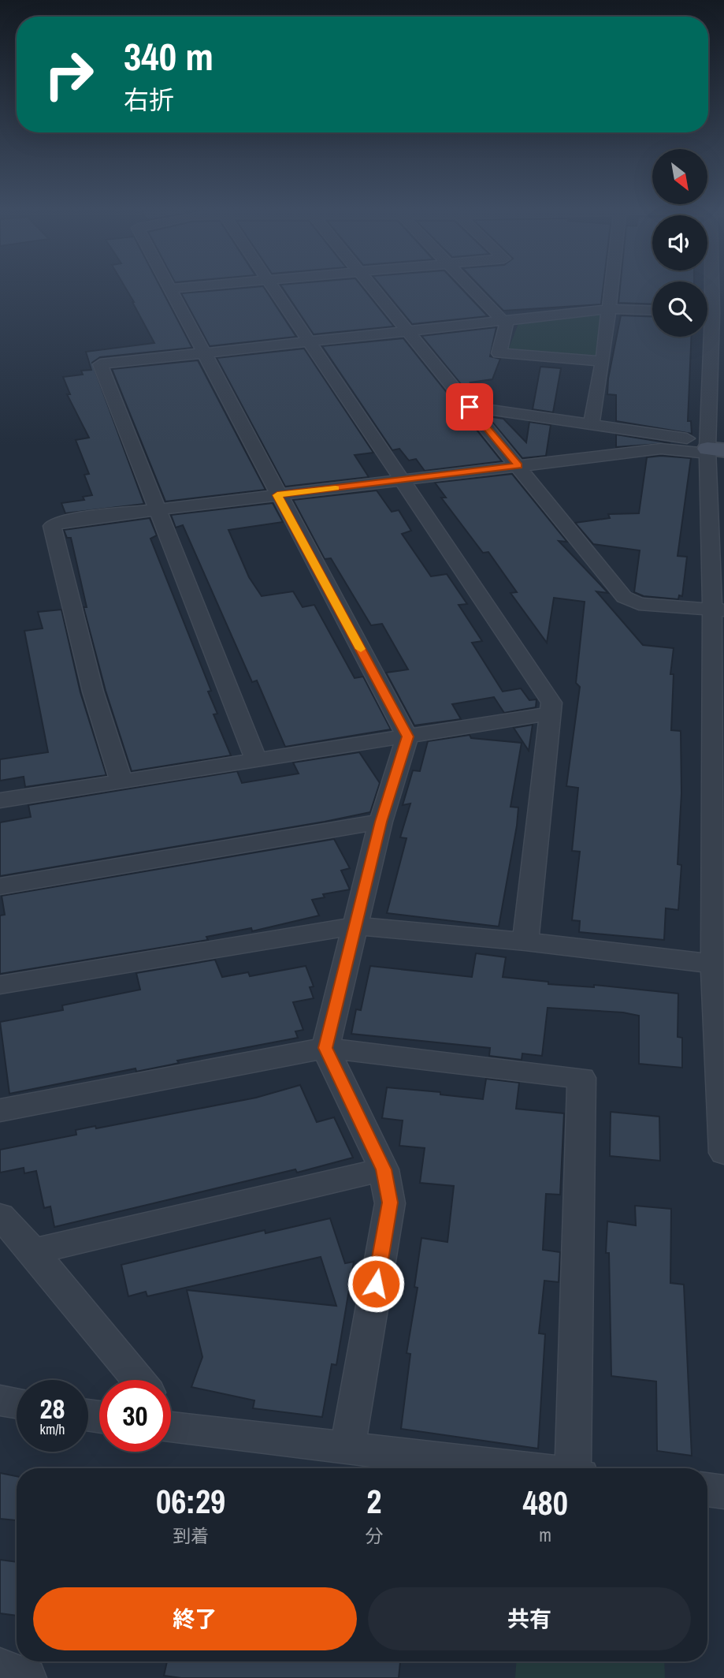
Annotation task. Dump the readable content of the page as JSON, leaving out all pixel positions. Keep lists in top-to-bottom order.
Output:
{
  "north": "bottom right",
  "page": {
    "turn": ["340 m", "右折"],
    "speed": "28 km/h",
    "limit": "30",
    "eta": [
      "06:29",
      "到着",
      "2",
      "分",
      "480",
      "m"
    ],
    "buttons": ["終了", "共有"]
  }
}
